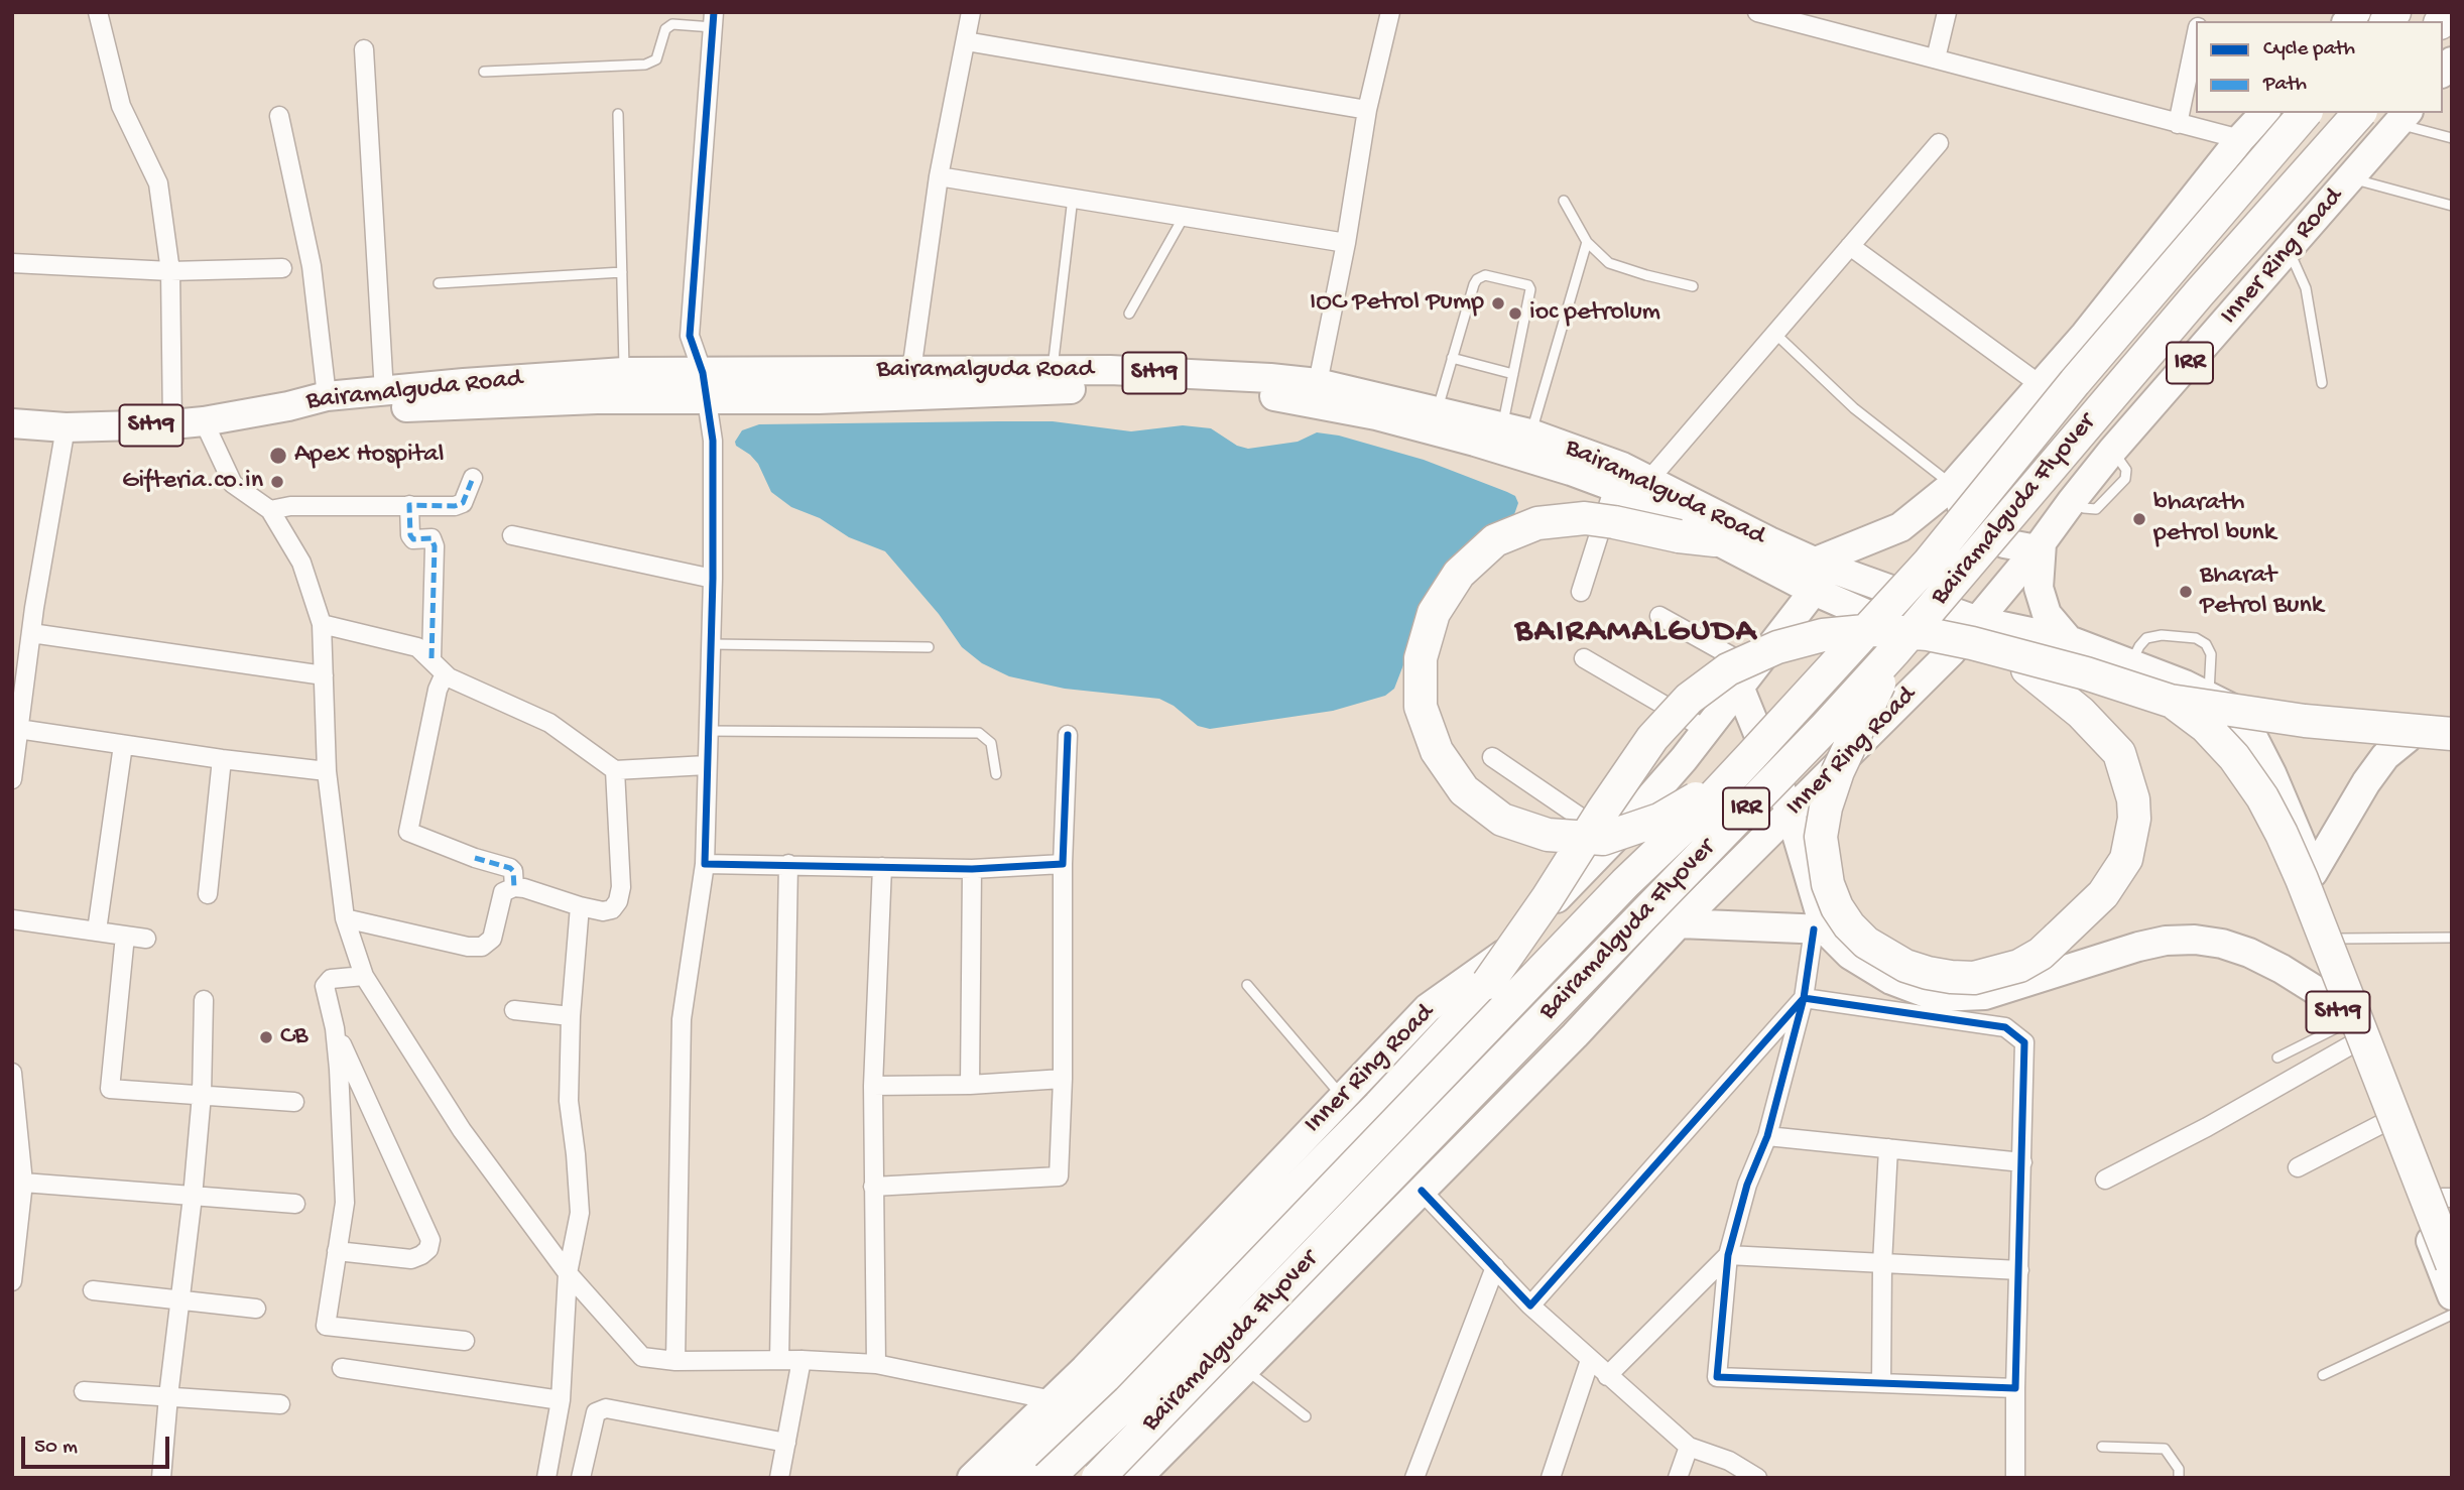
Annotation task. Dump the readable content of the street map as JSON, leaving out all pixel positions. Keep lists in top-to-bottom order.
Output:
{
  "streets": {
    "highway": ["IRR", "Bairamalguda Flyover"],
    "main road": ["Inner Ring Road", "Bairamalguda Road", "SH19"]
  },
  "crossings": [
    ["Inner Ring Road", "Bairamalguda Road"],
    ["Inner Ring Road", "SH19"],
    ["Bairamalguda Road", "SH19"]
  ],
  "districts": ["BAIRAMALGUDA"],
  "places": [
    "IOC Petrol Pump",
    "ioc petrolum",
    "Apex Hospital",
    "Gifteria.co.in",
    "bharath petrol bunk",
    "Bharat Petrol Bunk",
    "CB"
  ],
  "legend": ["Cycle path", "Path"],
  "scale_bar": "50 m"
}
